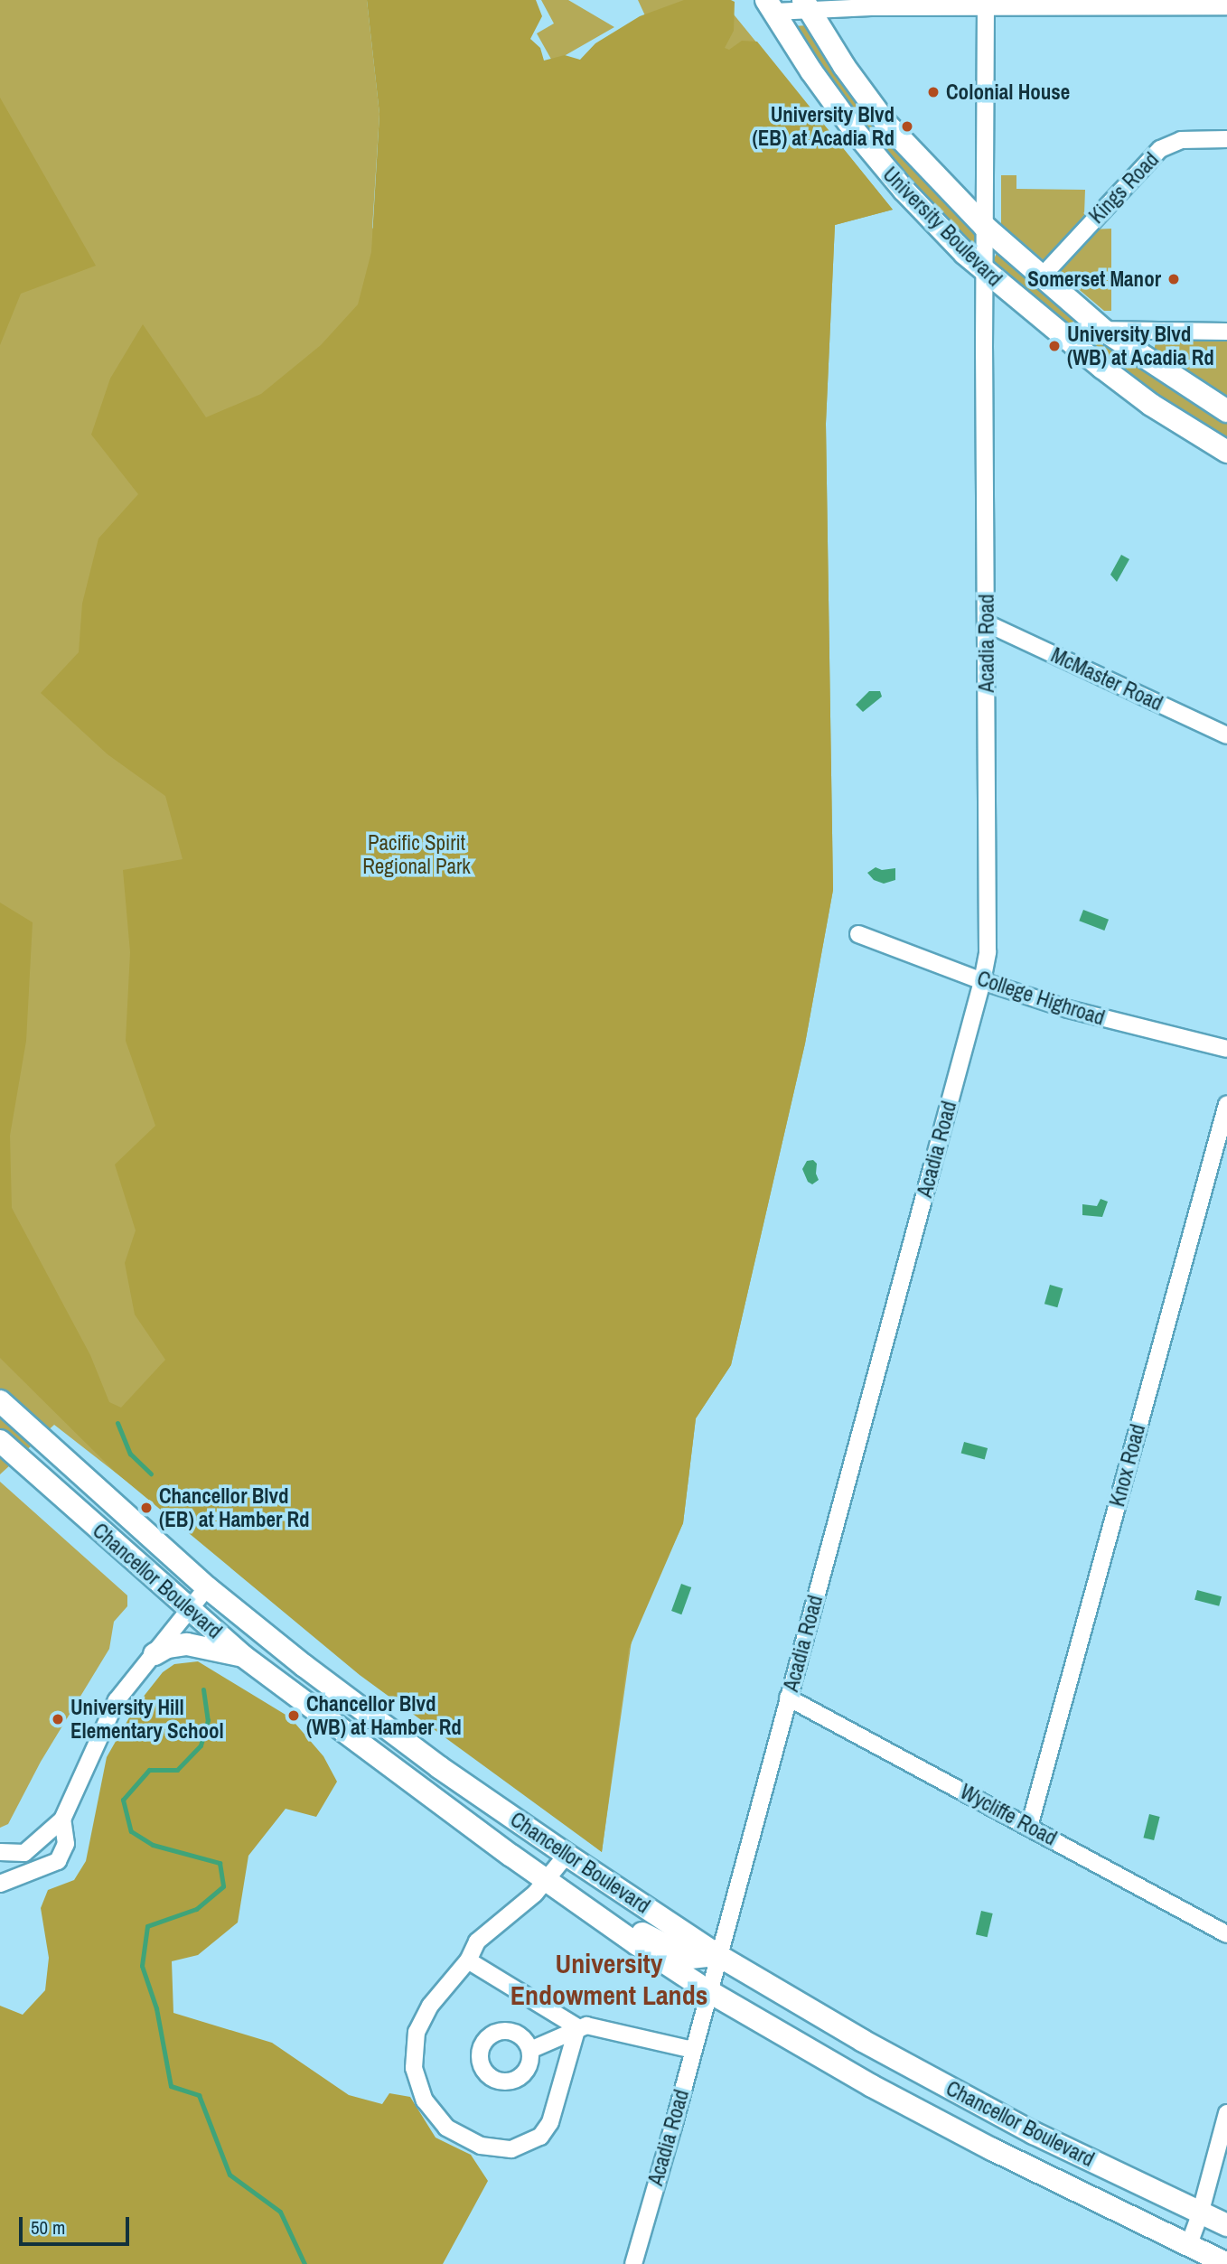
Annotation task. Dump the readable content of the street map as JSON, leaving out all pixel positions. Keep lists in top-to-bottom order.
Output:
{
  "streets": {
    "main road": ["University Boulevard", "Chancellor Boulevard"],
    "street": [
      "Kings Road",
      "Acadia Road",
      "McMaster Road",
      "College Highroad",
      "Knox Road",
      "Wycliffe Road"
    ]
  },
  "crossings": [
    ["Kings Road", "University Boulevard"],
    ["University Boulevard", "Acadia Road"],
    ["Acadia Road", "McMaster Road"],
    ["Acadia Road", "College Highroad"],
    ["Acadia Road", "Chancellor Boulevard"],
    ["Acadia Road", "Wycliffe Road"],
    ["Knox Road", "Wycliffe Road"]
  ],
  "districts": ["University Endowment Lands"],
  "parks": ["Pacific Spirit Regional Park"],
  "places": [
    "Colonial House",
    "University Blvd (EB) at Acadia Rd",
    "Somerset Manor",
    "University Blvd (WB) at Acadia Rd",
    "Chancellor Blvd (EB) at Hamber Rd",
    "Chancellor Blvd (WB) at Hamber Rd",
    "University Hill Elementary School"
  ],
  "scale_bar": "50 m"
}
